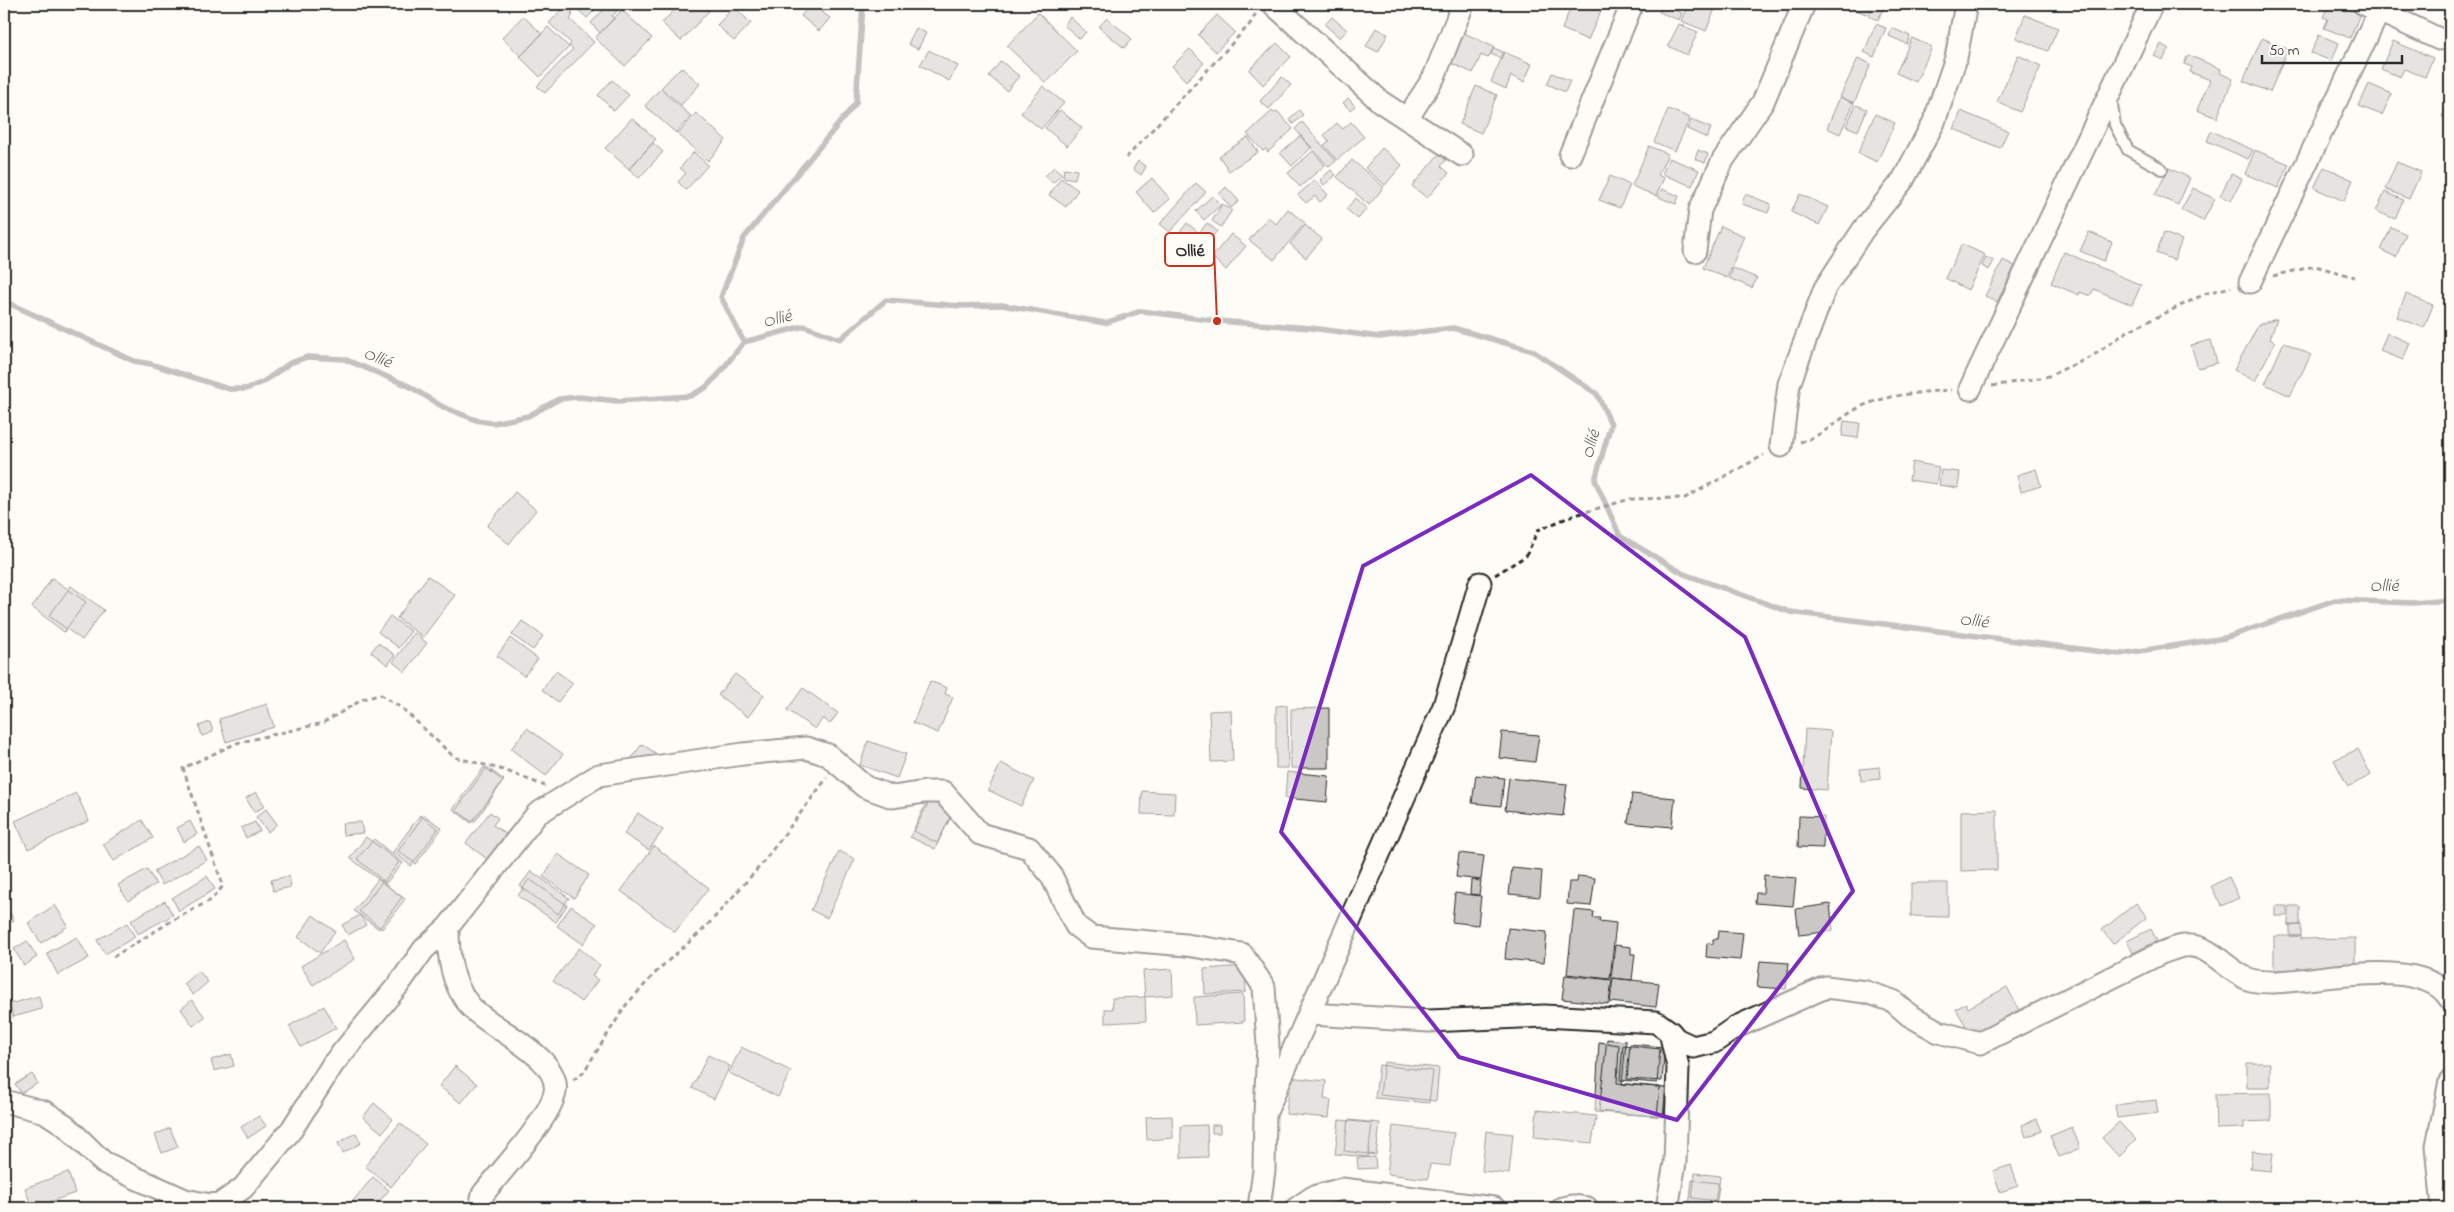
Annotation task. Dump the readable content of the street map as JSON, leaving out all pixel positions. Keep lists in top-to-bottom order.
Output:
{
  "water": ["Ollié"],
  "places": ["Ollié"],
  "scale_bar": "50 m"
}
